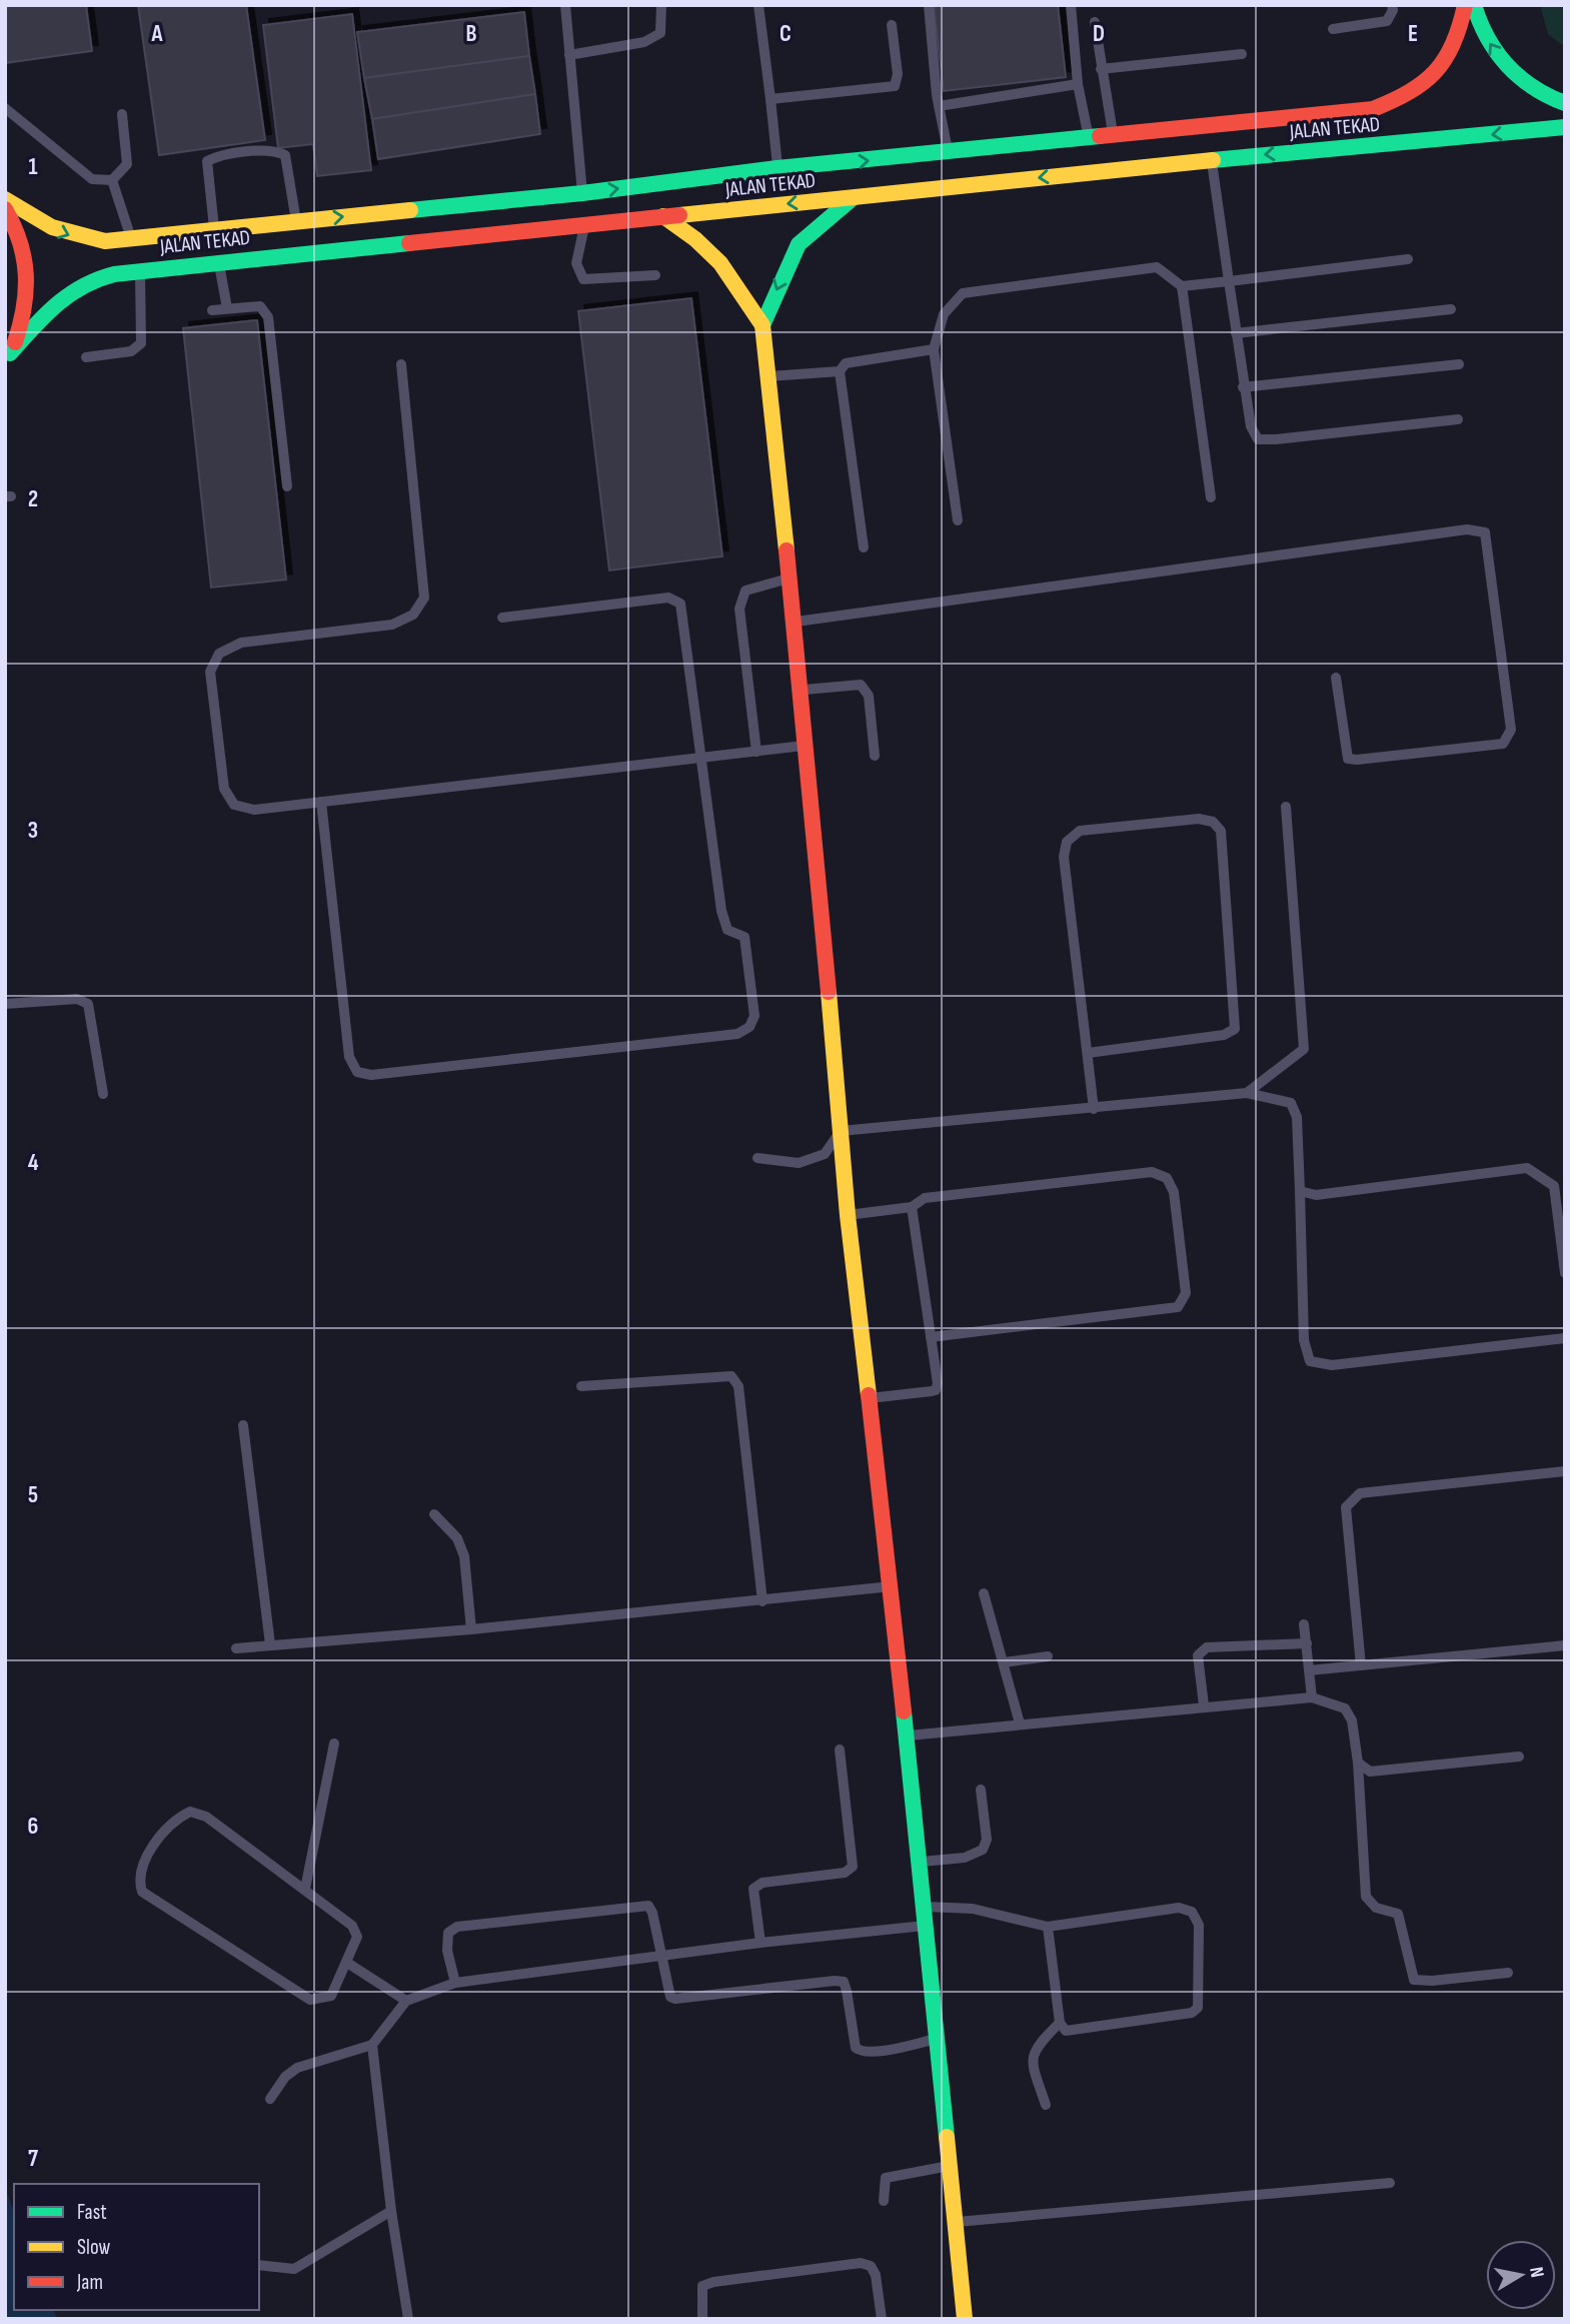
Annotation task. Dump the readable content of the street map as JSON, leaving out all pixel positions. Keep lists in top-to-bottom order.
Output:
{
  "streets": {
    "street": ["JALAN TEKAD"]
  },
  "legend": ["Fast", "Slow", "Jam"],
  "north": "right",
  "grid": {
    "columns": [
      "A",
      "B",
      "C",
      "D",
      "E"
    ],
    "rows": [
      "1",
      "2",
      "3",
      "4",
      "5",
      "6",
      "7"
    ]
  }
}
